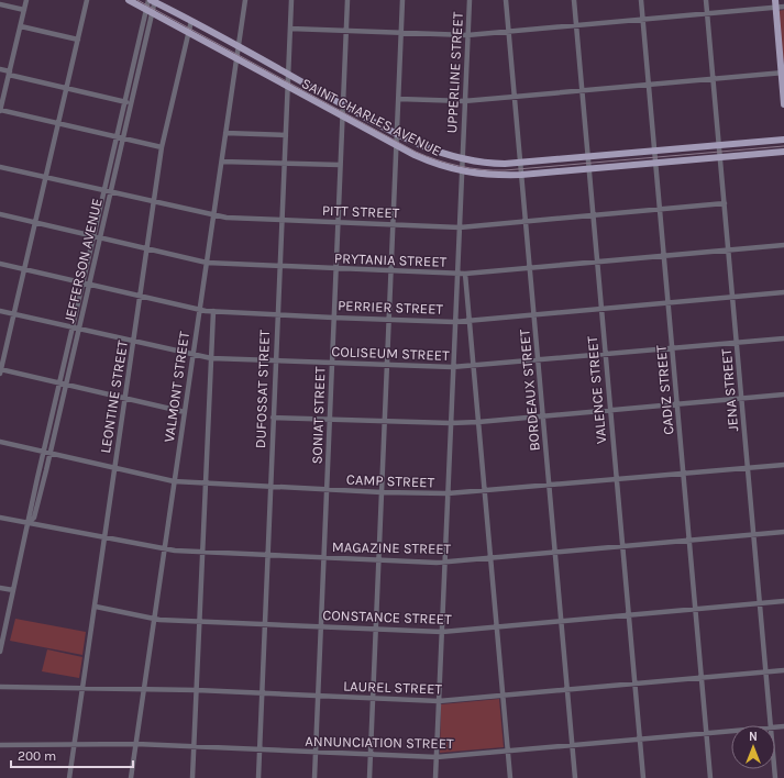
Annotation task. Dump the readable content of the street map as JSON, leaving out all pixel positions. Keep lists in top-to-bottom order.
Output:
{
  "streets": {
    "main road": ["SAINT CHARLES AVENUE"],
    "street": [
      "UPPERLINE STREET",
      "PITT STREET",
      "PRYTANIA STREET",
      "JEFFERSON AVENUE",
      "PERRIER STREET",
      "COLISEUM STREET",
      "VALMONT STREET",
      "DUFOSSAT STREET",
      "BORDEAUX STREET",
      "VALENCE STREET",
      "CADIZ STREET",
      "JENA STREET",
      "LEONTINE STREET",
      "SONIAT STREET",
      "CAMP STREET",
      "MAGAZINE STREET",
      "CONSTANCE STREET",
      "LAUREL STREET",
      "ANNUNCIATION STREET"
    ]
  },
  "crossings": [
    ["UPPERLINE STREET", "SAINT CHARLES AVENUE"],
    ["UPPERLINE STREET", "PITT STREET"],
    ["UPPERLINE STREET", "PRYTANIA STREET"],
    ["UPPERLINE STREET", "PERRIER STREET"],
    ["UPPERLINE STREET", "COLISEUM STREET"],
    ["UPPERLINE STREET", "CAMP STREET"],
    ["UPPERLINE STREET", "MAGAZINE STREET"],
    ["UPPERLINE STREET", "CONSTANCE STREET"],
    ["UPPERLINE STREET", "LAUREL STREET"],
    ["UPPERLINE STREET", "ANNUNCIATION STREET"],
    ["SAINT CHARLES AVENUE", "JEFFERSON AVENUE"],
    ["SAINT CHARLES AVENUE", "VALMONT STREET"],
    ["SAINT CHARLES AVENUE", "DUFOSSAT STREET"],
    ["SAINT CHARLES AVENUE", "BORDEAUX STREET"],
    ["SAINT CHARLES AVENUE", "VALENCE STREET"],
    ["SAINT CHARLES AVENUE", "CADIZ STREET"],
    ["SAINT CHARLES AVENUE", "JENA STREET"],
    ["SAINT CHARLES AVENUE", "LEONTINE STREET"],
    ["SAINT CHARLES AVENUE", "SONIAT STREET"],
    ["PITT STREET", "JEFFERSON AVENUE"],
    ["PITT STREET", "VALMONT STREET"],
    ["PITT STREET", "DUFOSSAT STREET"],
    ["PITT STREET", "BORDEAUX STREET"],
    ["PITT STREET", "VALENCE STREET"],
    ["PITT STREET", "CADIZ STREET"],
    ["PITT STREET", "JENA STREET"],
    ["PITT STREET", "LEONTINE STREET"],
    ["PITT STREET", "SONIAT STREET"],
    ["PRYTANIA STREET", "JEFFERSON AVENUE"],
    ["PRYTANIA STREET", "VALMONT STREET"],
    ["PRYTANIA STREET", "DUFOSSAT STREET"],
    ["PRYTANIA STREET", "BORDEAUX STREET"],
    ["PRYTANIA STREET", "VALENCE STREET"],
    ["PRYTANIA STREET", "CADIZ STREET"],
    ["PRYTANIA STREET", "JENA STREET"],
    ["PRYTANIA STREET", "LEONTINE STREET"],
    ["PRYTANIA STREET", "SONIAT STREET"],
    ["JEFFERSON AVENUE", "PERRIER STREET"],
    ["JEFFERSON AVENUE", "COLISEUM STREET"],
    ["JEFFERSON AVENUE", "CAMP STREET"],
    ["JEFFERSON AVENUE", "MAGAZINE STREET"],
    ["PERRIER STREET", "VALMONT STREET"],
    ["PERRIER STREET", "DUFOSSAT STREET"],
    ["PERRIER STREET", "BORDEAUX STREET"],
    ["PERRIER STREET", "VALENCE STREET"],
    ["PERRIER STREET", "CADIZ STREET"],
    ["PERRIER STREET", "JENA STREET"],
    ["PERRIER STREET", "LEONTINE STREET"],
    ["PERRIER STREET", "SONIAT STREET"],
    ["COLISEUM STREET", "VALMONT STREET"],
    ["COLISEUM STREET", "DUFOSSAT STREET"],
    ["COLISEUM STREET", "BORDEAUX STREET"],
    ["COLISEUM STREET", "VALENCE STREET"],
    ["COLISEUM STREET", "CADIZ STREET"],
    ["COLISEUM STREET", "JENA STREET"],
    ["COLISEUM STREET", "LEONTINE STREET"],
    ["COLISEUM STREET", "SONIAT STREET"],
    ["VALMONT STREET", "CAMP STREET"],
    ["VALMONT STREET", "MAGAZINE STREET"],
    ["VALMONT STREET", "CONSTANCE STREET"],
    ["VALMONT STREET", "LAUREL STREET"],
    ["VALMONT STREET", "ANNUNCIATION STREET"],
    ["DUFOSSAT STREET", "CAMP STREET"],
    ["DUFOSSAT STREET", "MAGAZINE STREET"],
    ["DUFOSSAT STREET", "CONSTANCE STREET"],
    ["DUFOSSAT STREET", "LAUREL STREET"],
    ["DUFOSSAT STREET", "ANNUNCIATION STREET"],
    ["BORDEAUX STREET", "CAMP STREET"],
    ["BORDEAUX STREET", "MAGAZINE STREET"],
    ["BORDEAUX STREET", "CONSTANCE STREET"],
    ["BORDEAUX STREET", "LAUREL STREET"],
    ["BORDEAUX STREET", "ANNUNCIATION STREET"],
    ["VALENCE STREET", "CAMP STREET"],
    ["VALENCE STREET", "MAGAZINE STREET"],
    ["VALENCE STREET", "CONSTANCE STREET"],
    ["VALENCE STREET", "LAUREL STREET"],
    ["VALENCE STREET", "ANNUNCIATION STREET"],
    ["CADIZ STREET", "CAMP STREET"],
    ["CADIZ STREET", "MAGAZINE STREET"],
    ["CADIZ STREET", "CONSTANCE STREET"],
    ["CADIZ STREET", "LAUREL STREET"],
    ["CADIZ STREET", "ANNUNCIATION STREET"],
    ["JENA STREET", "CAMP STREET"],
    ["JENA STREET", "MAGAZINE STREET"],
    ["JENA STREET", "CONSTANCE STREET"],
    ["JENA STREET", "LAUREL STREET"],
    ["LEONTINE STREET", "CAMP STREET"],
    ["LEONTINE STREET", "MAGAZINE STREET"],
    ["LEONTINE STREET", "CONSTANCE STREET"],
    ["LEONTINE STREET", "LAUREL STREET"],
    ["LEONTINE STREET", "ANNUNCIATION STREET"],
    ["SONIAT STREET", "CAMP STREET"],
    ["SONIAT STREET", "MAGAZINE STREET"],
    ["SONIAT STREET", "CONSTANCE STREET"],
    ["SONIAT STREET", "LAUREL STREET"],
    ["SONIAT STREET", "ANNUNCIATION STREET"]
  ],
  "scale_bar": "200 m",
  "north": "top"
}
